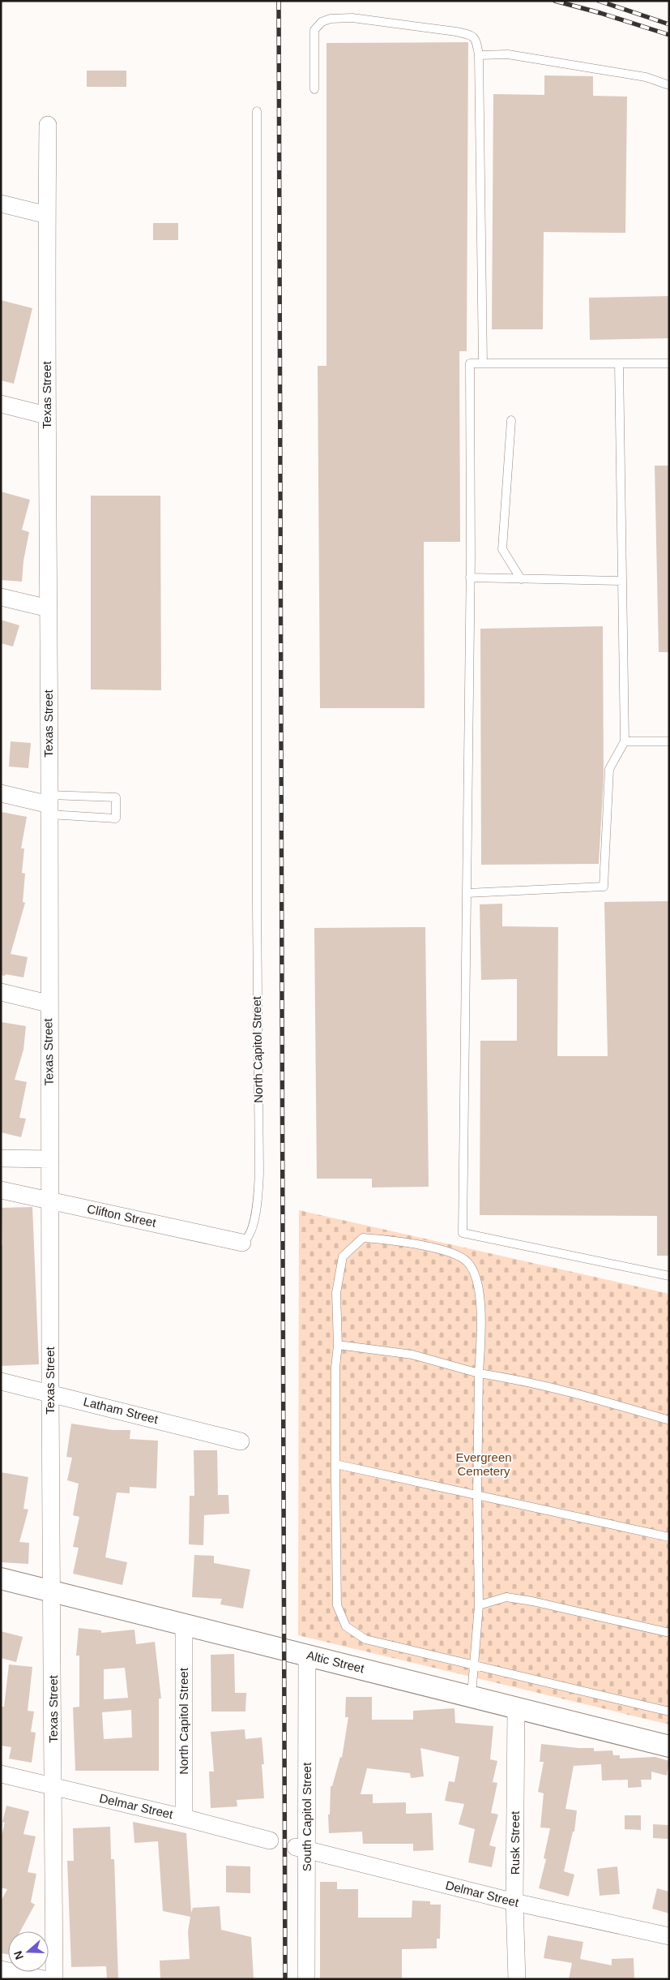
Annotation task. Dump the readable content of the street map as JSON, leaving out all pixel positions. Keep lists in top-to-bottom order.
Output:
{
  "streets": {
    "street": [
      "Texas Street",
      "North Capitol Street",
      "Clifton Street",
      "Latham Street",
      "Altic Street",
      "Delmar Street",
      "South Capitol Street",
      "Rusk Street"
    ]
  },
  "crossings": [
    ["Texas Street", "Clifton Street"],
    ["Texas Street", "Latham Street"],
    ["Texas Street", "Altic Street"],
    ["Texas Street", "Delmar Street"],
    ["North Capitol Street", "Clifton Street"],
    ["North Capitol Street", "Altic Street"],
    ["North Capitol Street", "Delmar Street"],
    ["Altic Street", "South Capitol Street"],
    ["Altic Street", "Rusk Street"],
    ["Delmar Street", "South Capitol Street"],
    ["Delmar Street", "Rusk Street"]
  ],
  "parks": ["Evergreen Cemetery"],
  "north": "left"
}
